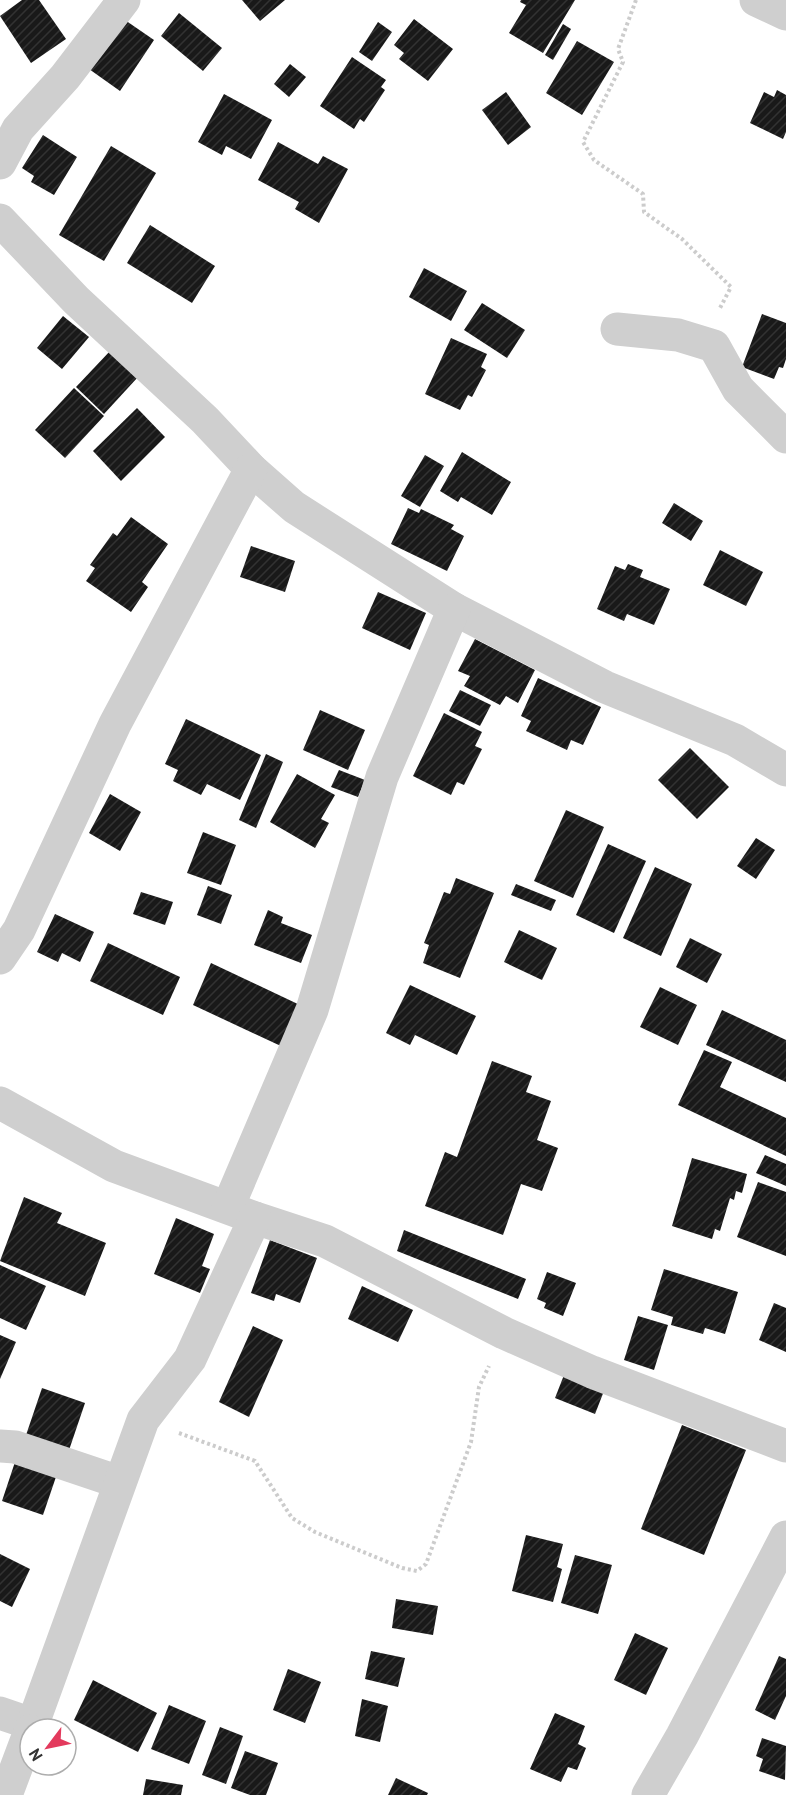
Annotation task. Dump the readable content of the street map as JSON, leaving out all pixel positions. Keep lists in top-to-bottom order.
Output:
{
  "north": "bottom left"
}
